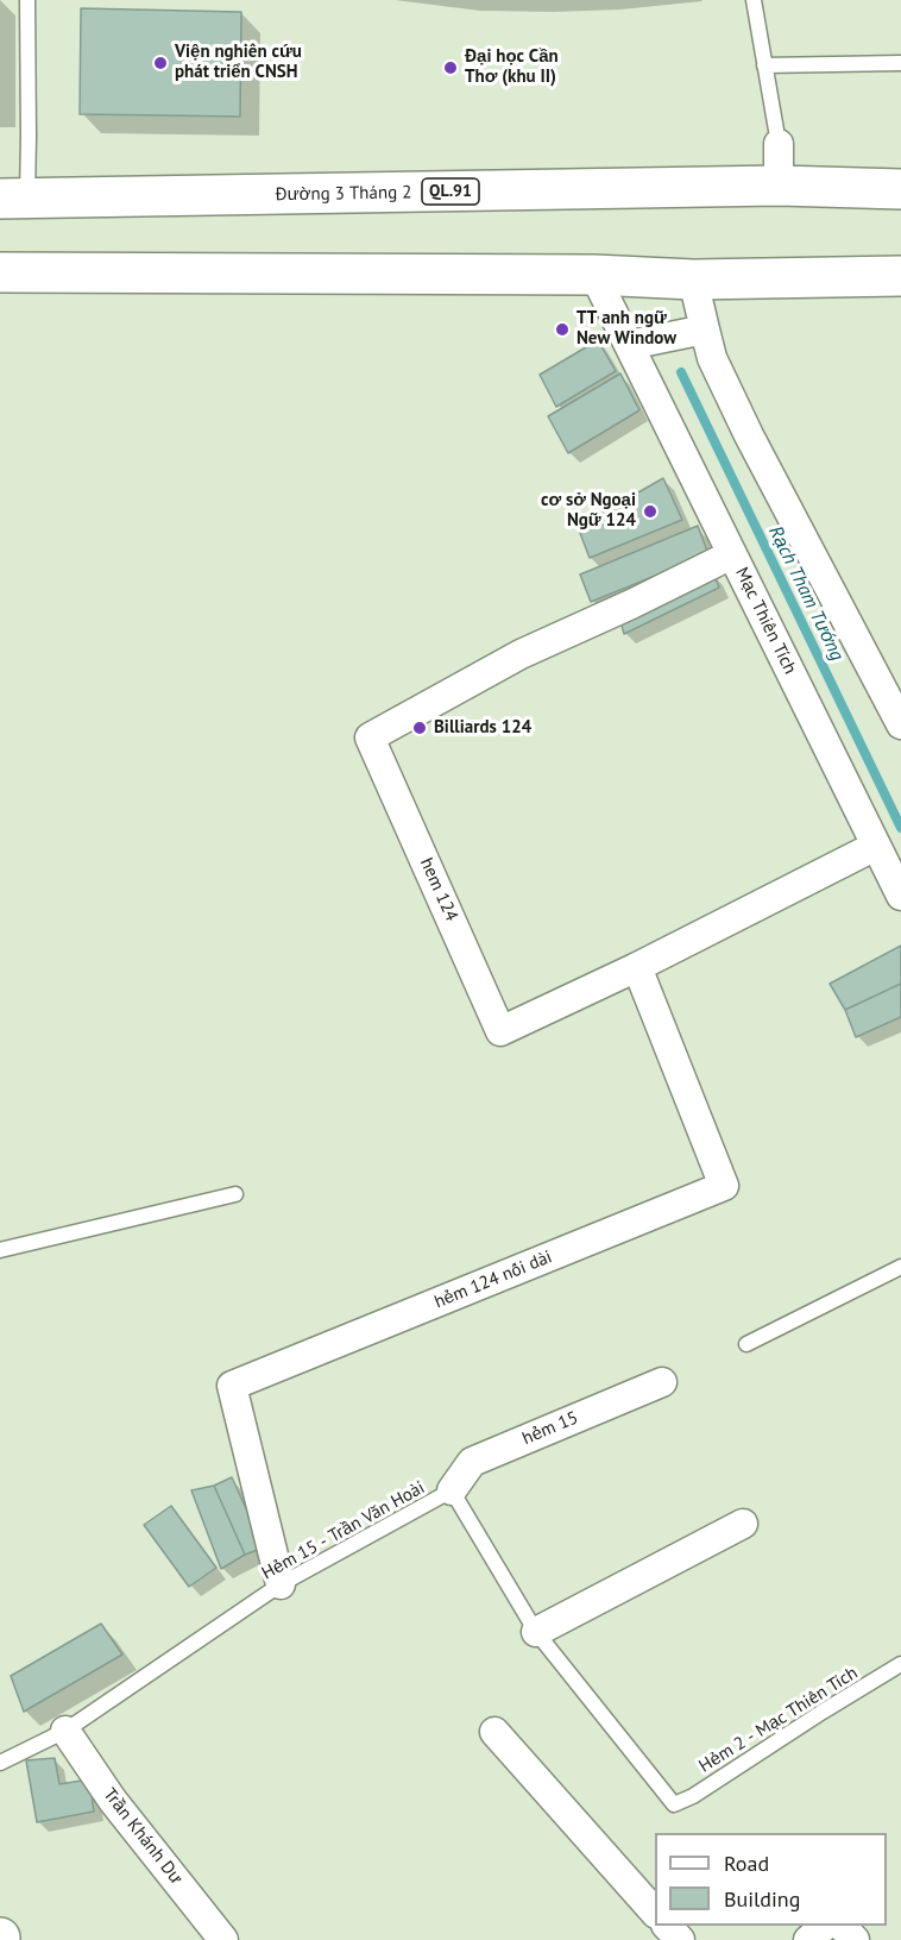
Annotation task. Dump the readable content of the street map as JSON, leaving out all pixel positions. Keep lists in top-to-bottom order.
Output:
{
  "streets": {
    "highway": ["QL.91", "Đường 3 Tháng 2"],
    "street": [
      "Mạc Thiên Tích",
      "hem 124",
      "hẻm 124 nối dài",
      "hẻm 15",
      "Trần Khánh Dư"
    ],
    "lane": ["Hẻm 15 - Trần Văn Hoài", "Hẻm 2 - Mạc Thiên Tích"]
  },
  "crossings": [
    ["Mạc Thiên Tích", "hem 124"],
    ["hem 124", "hẻm 124 nối dài"],
    ["hẻm 124 nối dài", "Hẻm 15 - Trần Văn Hoài"],
    ["hẻm 15", "Hẻm 15 - Trần Văn Hoài"],
    ["Hẻm 15 - Trần Văn Hoài", "Hẻm 2 - Mạc Thiên Tích"],
    ["Hẻm 15 - Trần Văn Hoài", "Trần Khánh Dư"]
  ],
  "water": ["Rạch Tham Tướng"],
  "places": [
    "Viện nghiên cứu phát triển CNSH",
    "Đại học Cần Thơ (khu II)",
    "TT anh ngữ New Window",
    "cơ sở Ngoại Ngữ 124",
    "Billiards 124"
  ],
  "legend": ["Road", "Building"]
}
